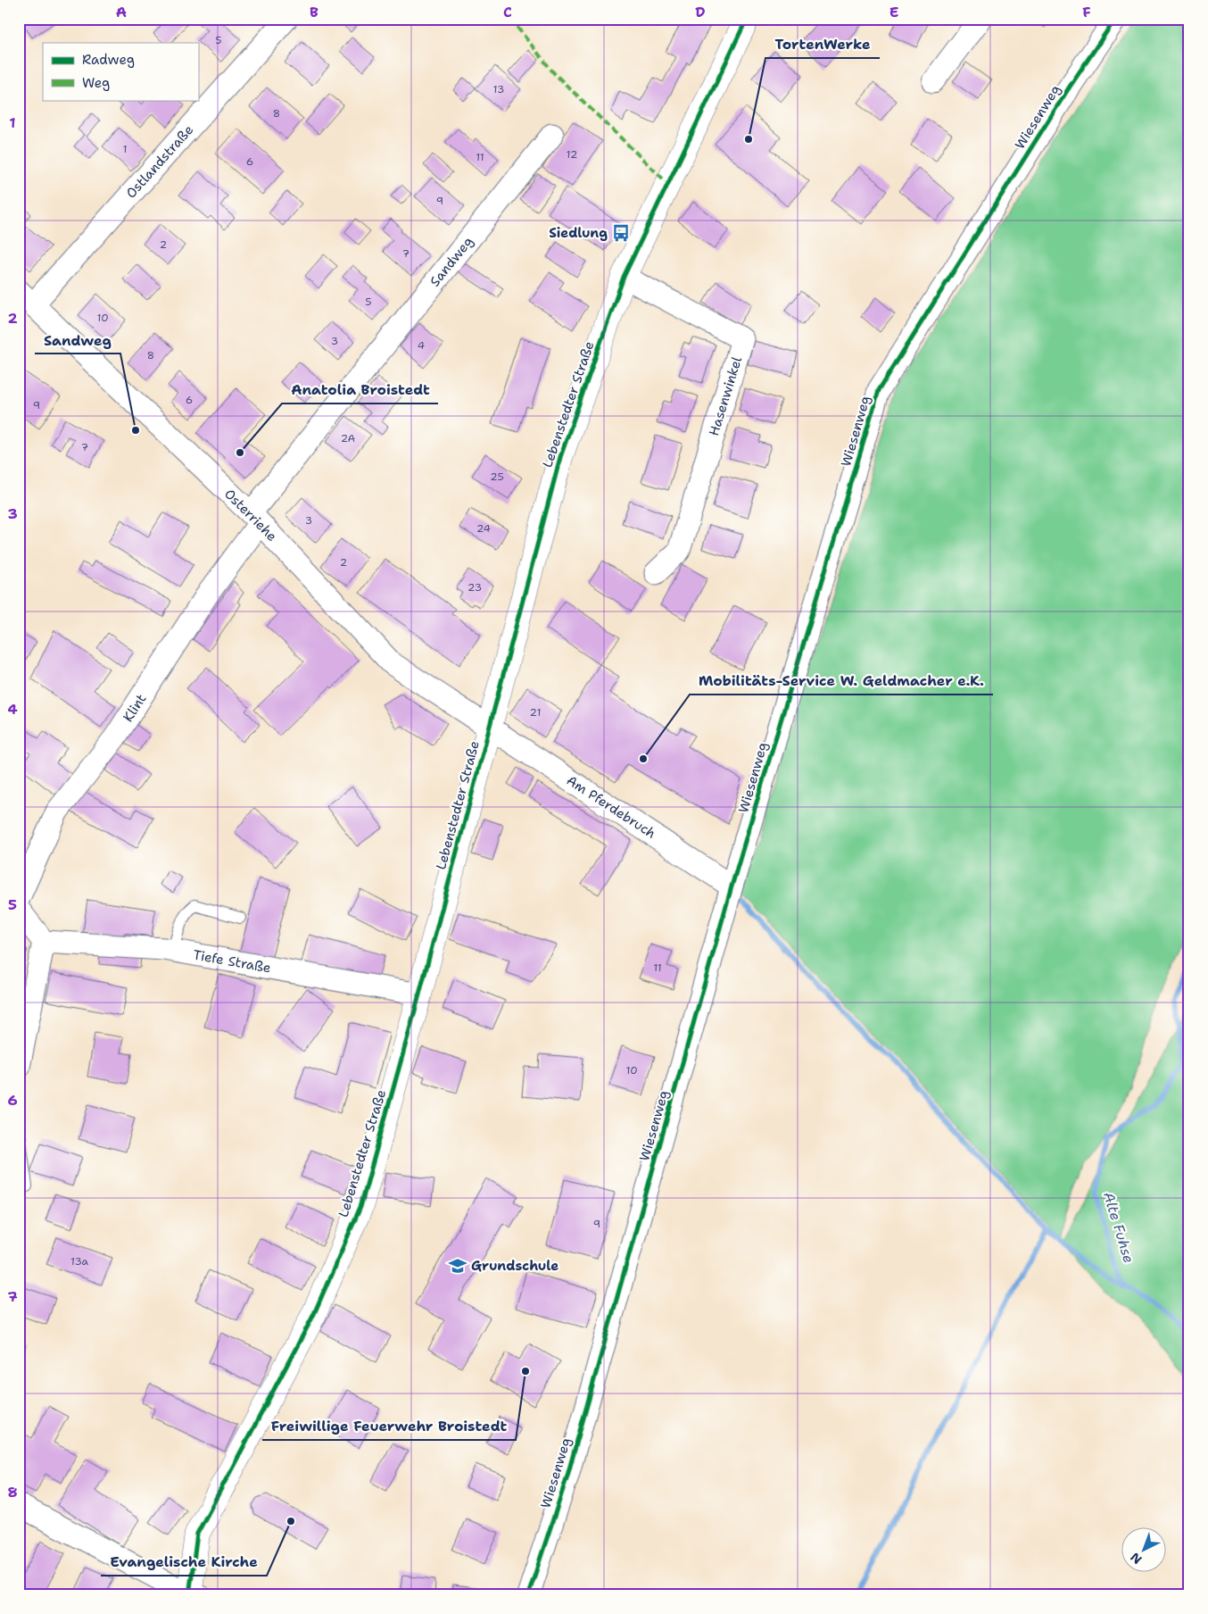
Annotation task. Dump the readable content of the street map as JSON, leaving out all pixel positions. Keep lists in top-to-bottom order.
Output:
{
  "streets": {
    "street": [
      "Wiesenweg",
      "Ostlandstraße",
      "Sandweg",
      "Hasenwinkel",
      "Lebenstedter Straße",
      "Osterriehe",
      "Klint",
      "Am Pferdebruch",
      "Tiefe Straße"
    ]
  },
  "crossings": [
    ["Wiesenweg", "Am Pferdebruch"],
    ["Ostlandstraße", "Osterriehe"],
    ["Sandweg", "Osterriehe"],
    ["Sandweg", "Klint"],
    ["Hasenwinkel", "Lebenstedter Straße"],
    ["Lebenstedter Straße", "Osterriehe"],
    ["Lebenstedter Straße", "Am Pferdebruch"],
    ["Lebenstedter Straße", "Tiefe Straße"],
    ["Osterriehe", "Klint"],
    ["Osterriehe", "Am Pferdebruch"]
  ],
  "water": ["Alte Fuhse"],
  "places": {
    "other": [
      "TortenWerke",
      "Sandweg",
      "Anatolia Broistedt",
      "Mobilitäts-Service W. Geldmacher e.K.",
      "Freiwillige Feuerwehr Broistedt",
      "Evangelische Kirche"
    ],
    "bus stop": ["Siedlung"],
    "school or university": ["Grundschule"]
  },
  "house_numbers": [
    "5",
    "13",
    "8",
    "1",
    "12",
    "11",
    "6",
    "9",
    "2",
    "7",
    "5",
    "10",
    "3",
    "4",
    "8",
    "6",
    "9",
    "2A",
    "7",
    "25",
    "3",
    "24",
    "2",
    "23",
    "21",
    "11",
    "10",
    "9",
    "13a"
  ],
  "legend": ["Radweg", "Weg"],
  "north": "bottom left",
  "grid": {
    "columns": [
      "A",
      "B",
      "C",
      "D",
      "E",
      "F"
    ],
    "rows": [
      "1",
      "2",
      "3",
      "4",
      "5",
      "6",
      "7",
      "8"
    ]
  }
}
